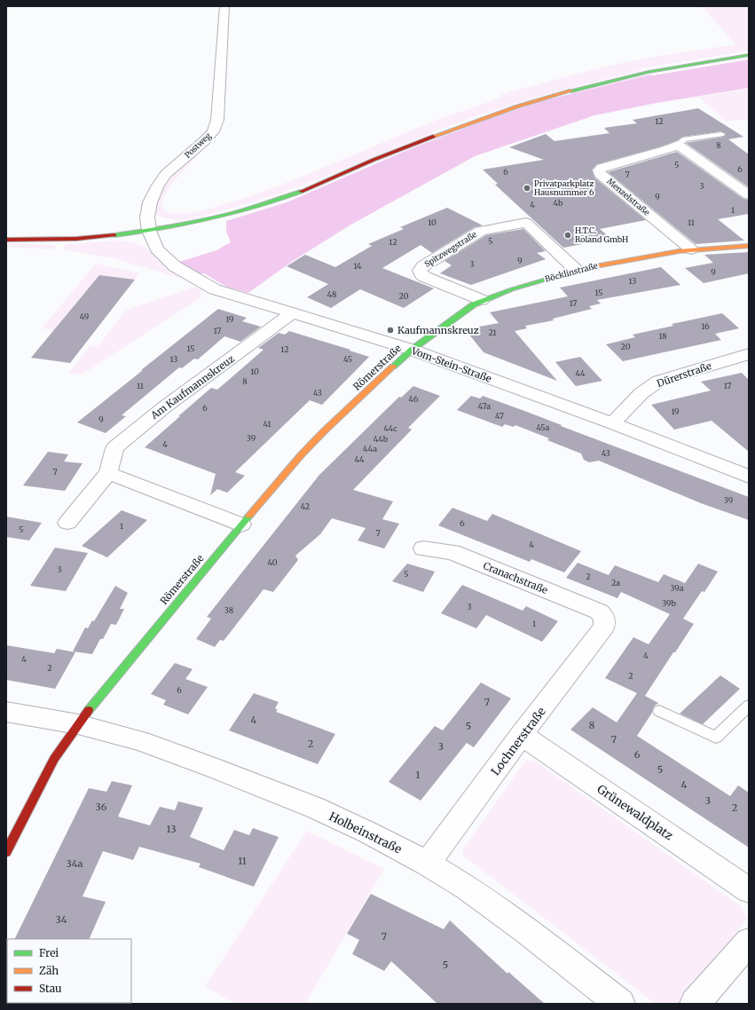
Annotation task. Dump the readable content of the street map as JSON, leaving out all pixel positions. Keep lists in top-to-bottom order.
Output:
{
  "streets": {
    "street": [
      "Postweg",
      "Menzelstraße",
      "Spitzwegstraße",
      "Böcklinstraße",
      "Vom-Stein-Straße",
      "Römerstraße",
      "Dürerstraße",
      "Am Kaufmannskreuz",
      "Cranachstraße",
      "Lochnerstraße",
      "Grünewaldplatz",
      "Holbeinstraße"
    ]
  },
  "crossings": [
    ["Postweg", "Vom-Stein-Straße"],
    ["Menzelstraße", "Böcklinstraße"],
    ["Spitzwegstraße", "Böcklinstraße"],
    ["Böcklinstraße", "Vom-Stein-Straße"],
    ["Böcklinstraße", "Römerstraße"],
    ["Vom-Stein-Straße", "Römerstraße"],
    ["Vom-Stein-Straße", "Dürerstraße"],
    ["Vom-Stein-Straße", "Am Kaufmannskreuz"],
    ["Römerstraße", "Holbeinstraße"],
    ["Cranachstraße", "Lochnerstraße"],
    ["Lochnerstraße", "Grünewaldplatz"],
    ["Lochnerstraße", "Holbeinstraße"]
  ],
  "places": ["Privatparkplatz Hausnummer 6", "H.T.C. Roland GmbH", "Kaufmannskreuz"],
  "house_numbers": [
    "12",
    "8",
    "5",
    "6",
    "6",
    "7",
    "3",
    "9",
    "4b",
    "4",
    "1",
    "10",
    "11",
    "5",
    "12",
    "9",
    "3",
    "14",
    "9",
    "13",
    "15",
    "48",
    "20",
    "17",
    "49",
    "19",
    "16",
    "17",
    "21",
    "18",
    "20",
    "15",
    "12",
    "13",
    "45",
    "10",
    "44",
    "8",
    "11",
    "17",
    "43",
    "46",
    "47a",
    "6",
    "19",
    "47",
    "9",
    "41",
    "45a",
    "44c",
    "39",
    "44b",
    "4",
    "44a",
    "43",
    "44",
    "7",
    "39",
    "42",
    "6",
    "1",
    "5",
    "7",
    "4",
    "40",
    "3",
    "5",
    "2",
    "2a",
    "39a",
    "39b",
    "3",
    "38",
    "1",
    "4",
    "4",
    "2",
    "2",
    "6",
    "7",
    "4",
    "8",
    "5",
    "7",
    "2",
    "3",
    "6",
    "5",
    "1",
    "4",
    "3",
    "36",
    "2",
    "13",
    "11",
    "34a",
    "34",
    "7",
    "5"
  ],
  "legend": ["Frei", "Zäh", "Stau"]
}
